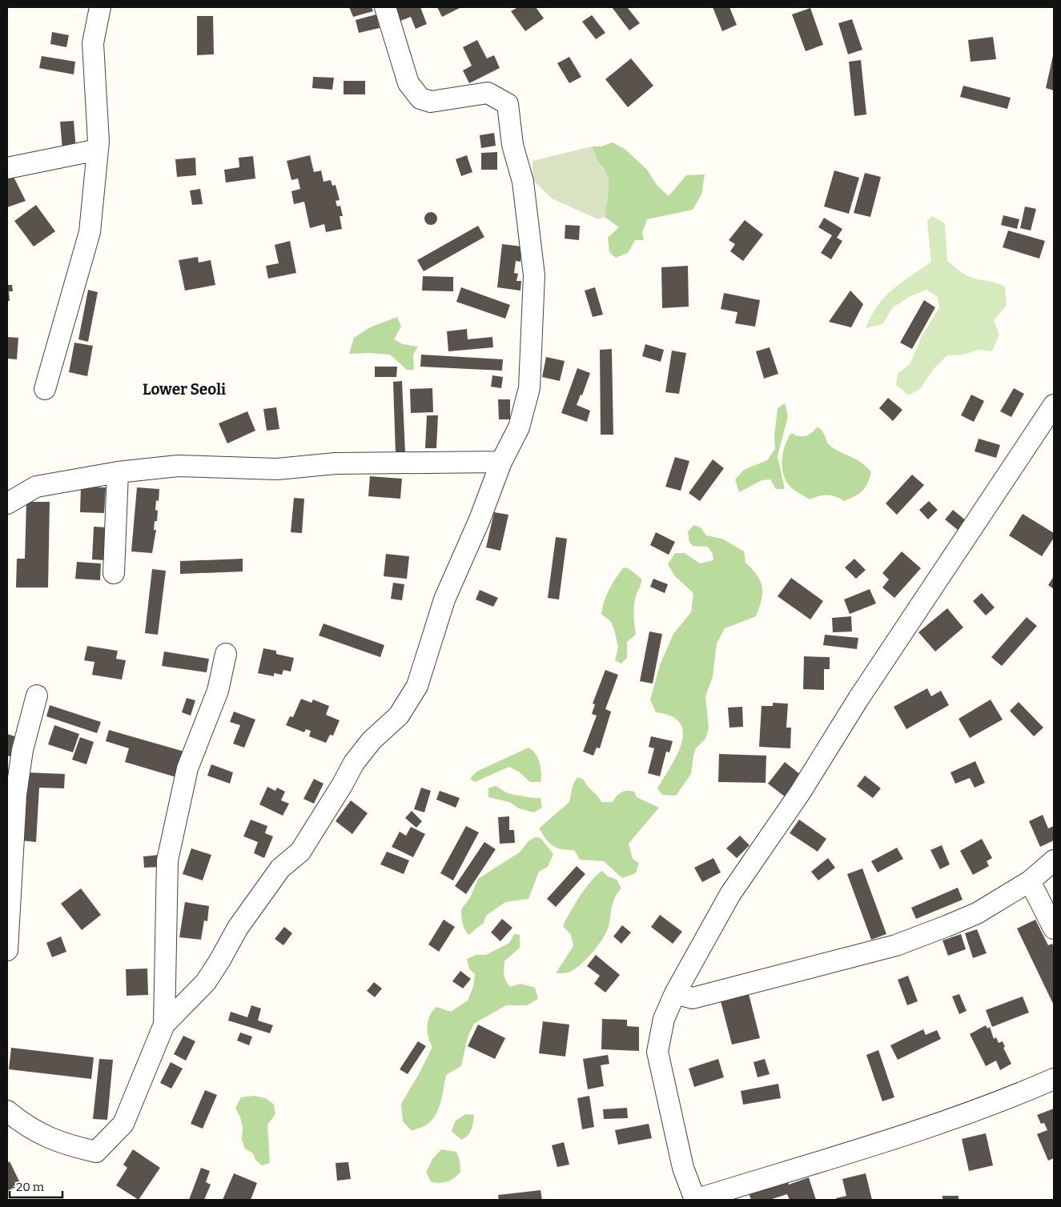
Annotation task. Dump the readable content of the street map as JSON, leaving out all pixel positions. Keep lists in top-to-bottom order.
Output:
{
  "districts": ["Lower Seoli"],
  "scale_bar": "20 m"
}
